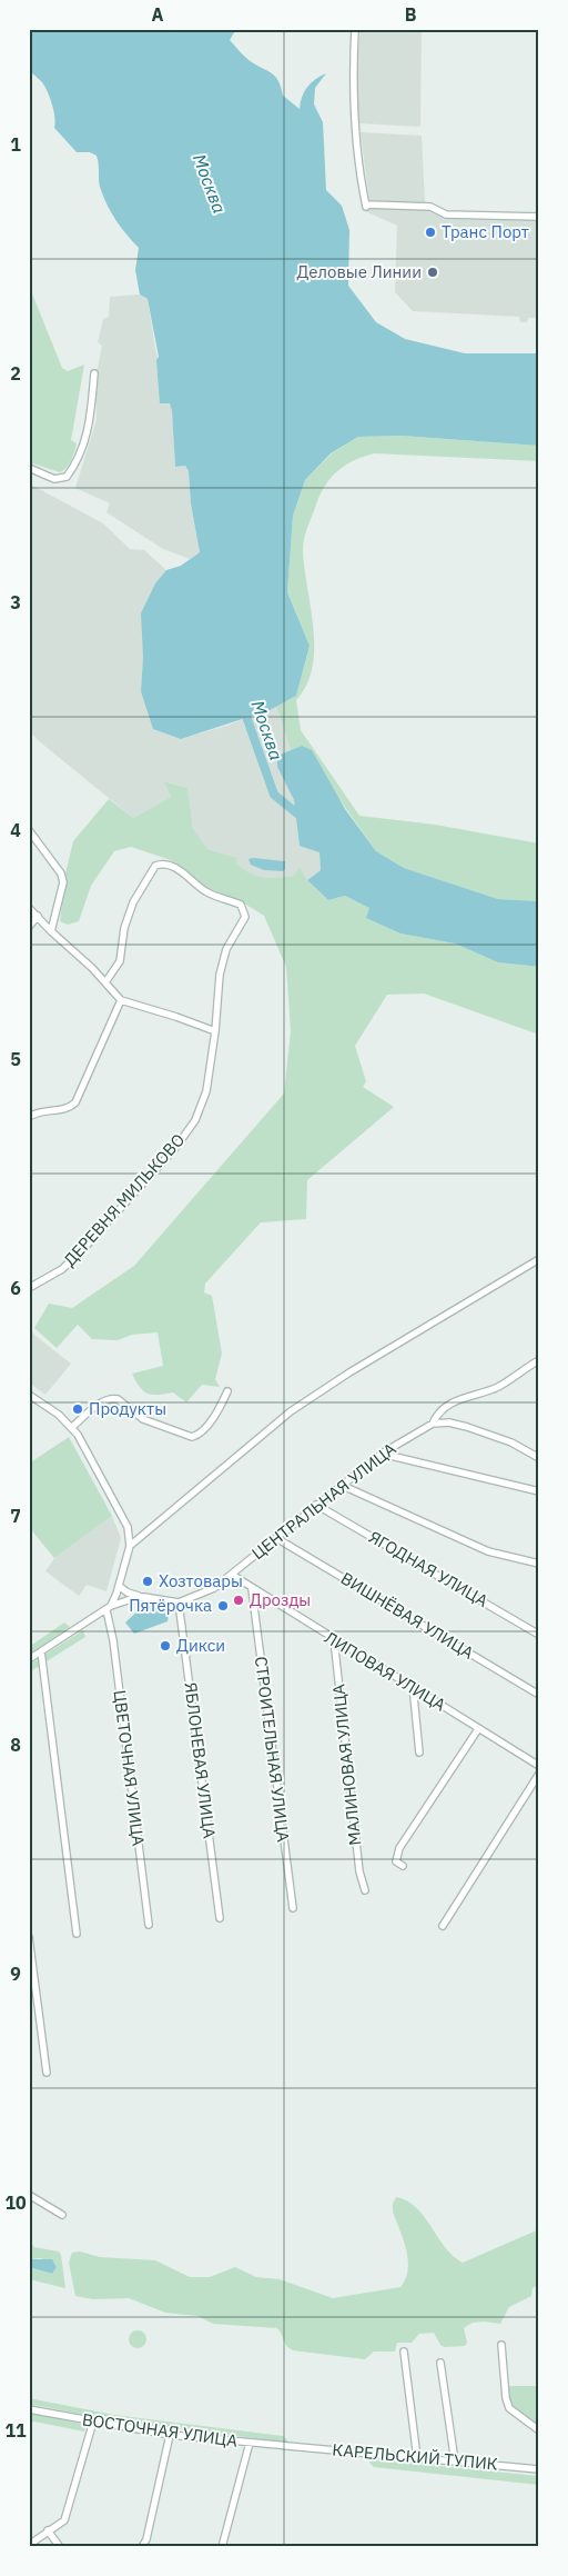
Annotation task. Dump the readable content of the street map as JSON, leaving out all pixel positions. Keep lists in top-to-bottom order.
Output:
{
  "streets": {
    "street": [
      "ДЕРЕВНЯ МИЛЬКОВО",
      "ЦЕНТРАЛЬНАЯ УЛИЦА",
      "ЯГОДНАЯ УЛИЦА",
      "ВИШНЁВАЯ УЛИЦА",
      "ЛИПОВАЯ УЛИЦА",
      "СТРОИТЕЛЬНАЯ УЛИЦА",
      "ЯБЛОНЕВАЯ УЛИЦА",
      "МАЛИНОВАЯ УЛИЦА",
      "ЦВЕТОЧНАЯ УЛИЦА",
      "ВОСТОЧНАЯ УЛИЦА",
      "КАРЕЛЬСКИЙ ТУПИК"
    ]
  },
  "crossings": [
    ["ЦЕНТРАЛЬНАЯ УЛИЦА", "ЯГОДНАЯ УЛИЦА"],
    ["ЦЕНТРАЛЬНАЯ УЛИЦА", "ВИШНЁВАЯ УЛИЦА"],
    ["ЦЕНТРАЛЬНАЯ УЛИЦА", "ЛИПОВАЯ УЛИЦА"],
    ["ЦЕНТРАЛЬНАЯ УЛИЦА", "ЯБЛОНЕВАЯ УЛИЦА"],
    ["ЛИПОВАЯ УЛИЦА", "СТРОИТЕЛЬНАЯ УЛИЦА"],
    ["ЛИПОВАЯ УЛИЦА", "МАЛИНОВАЯ УЛИЦА"],
    ["ВОСТОЧНАЯ УЛИЦА", "КАРЕЛЬСКИЙ ТУПИК"]
  ],
  "water": ["Москва"],
  "places": [
    "Транс Порт",
    "Деловые Линии",
    "Продукты",
    "Хозтовары",
    "Дрозды",
    "Пятёрочка",
    "Дикси"
  ],
  "grid": {
    "columns": ["A", "B"],
    "rows": [
      "1",
      "2",
      "3",
      "4",
      "5",
      "6",
      "7",
      "8",
      "9",
      "10",
      "11"
    ]
  }
}
